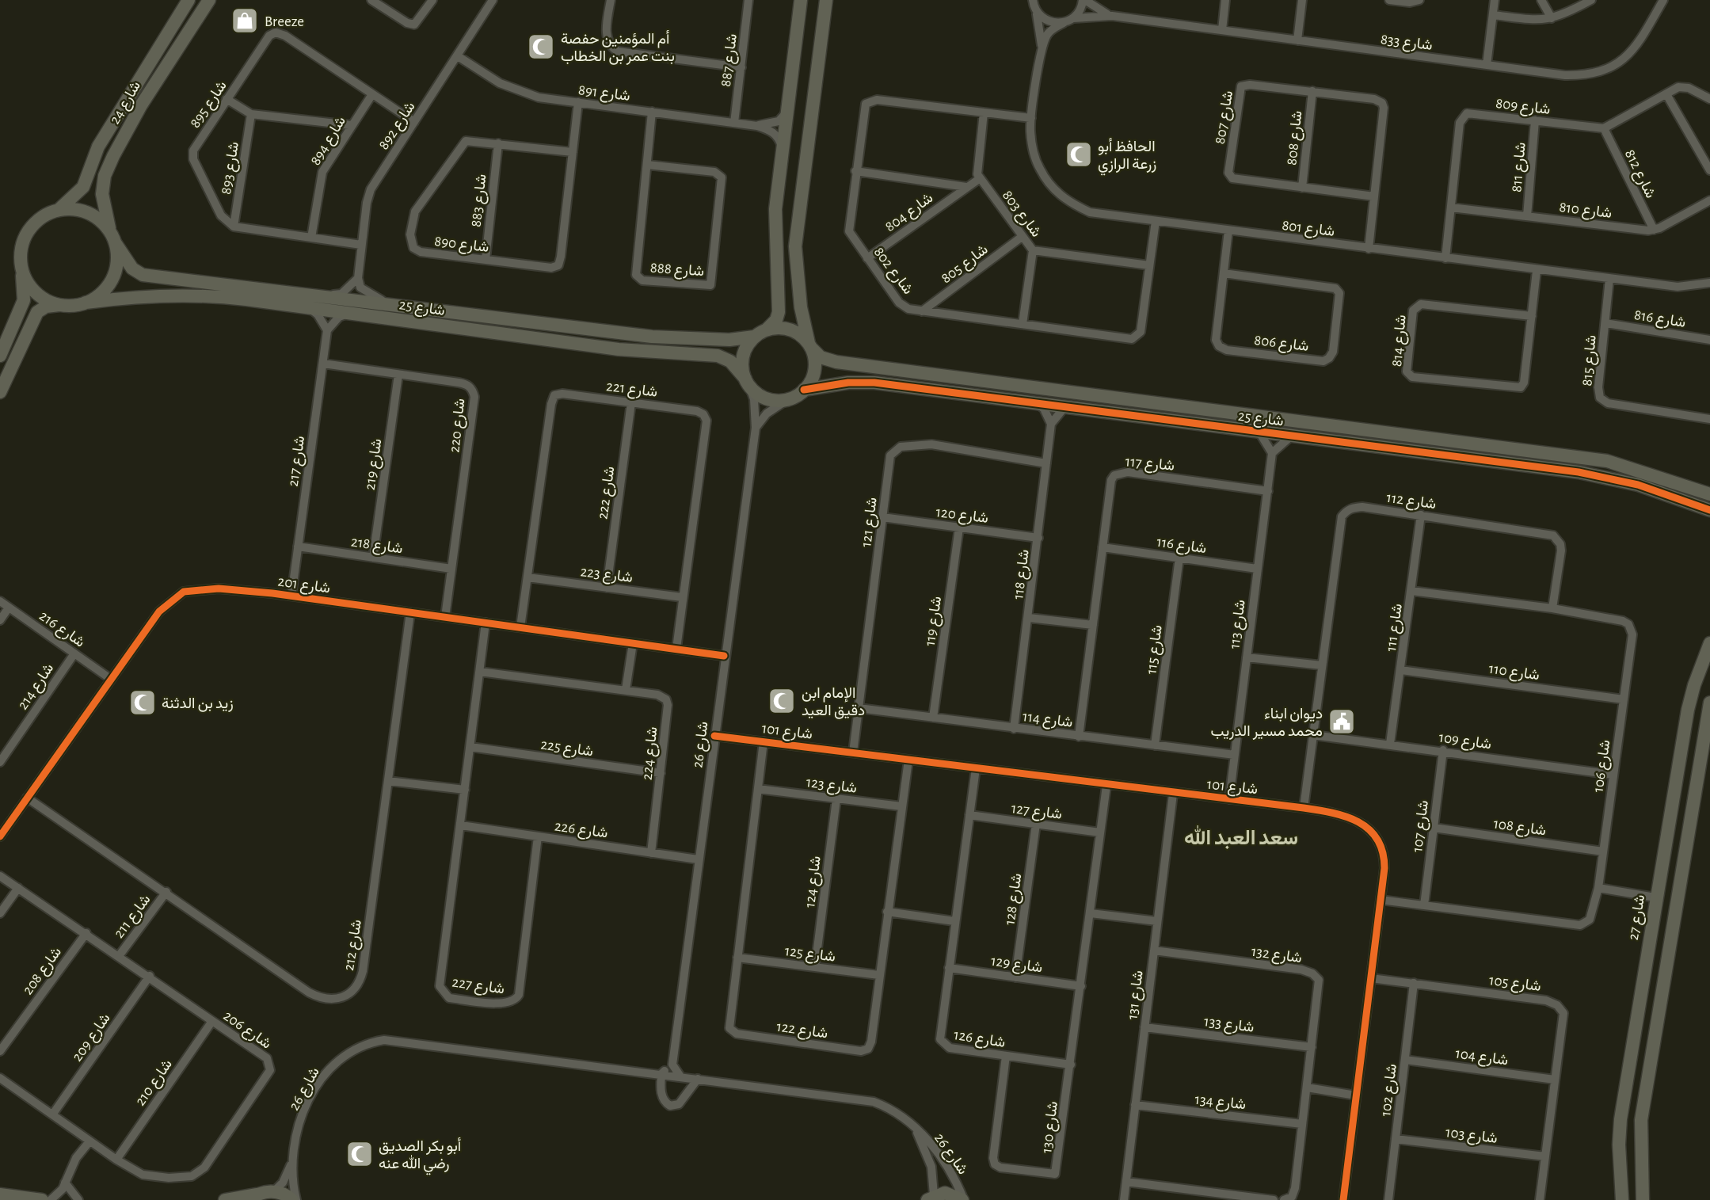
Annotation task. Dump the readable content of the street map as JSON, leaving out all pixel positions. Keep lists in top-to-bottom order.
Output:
{
  "streets": {
    "street": [
      "شارع 833",
      "شارع 887",
      "شارع 891",
      "شارع 24",
      "شارع 895",
      "شارع 809",
      "شارع 807",
      "شارع 892",
      "شارع 808",
      "شارع 894",
      "شارع 811",
      "شارع 893",
      "شارع 812",
      "شارع 883",
      "شارع 810",
      "شارع 804",
      "شارع 803",
      "شارع 801",
      "شارع 890",
      "شارع 805",
      "شارع 888",
      "شارع 802",
      "شارع 25",
      "شارع 816",
      "شارع 814",
      "شارع 806",
      "شارع 815",
      "شارع 221",
      "شارع 220",
      "شارع 217",
      "شارع 117",
      "شارع 219",
      "شارع 222",
      "شارع 112",
      "شارع 120",
      "شارع 121",
      "شارع 218",
      "شارع 116",
      "شارع 223",
      "شارع 118",
      "شارع 201",
      "شارع 119",
      "شارع 113",
      "شارع 111",
      "شارع 216",
      "شارع 115",
      "شارع 110",
      "شارع 214",
      "شارع 114",
      "شارع 101",
      "شارع 109",
      "شارع 26",
      "شارع 225",
      "شارع 224",
      "شارع 106",
      "شارع 123",
      "شارع 127",
      "شارع 107",
      "شارع 108",
      "شارع 226",
      "شارع 124",
      "شارع 128",
      "شارع 211",
      "شارع 27",
      "شارع 212",
      "شارع 125",
      "شارع 132",
      "شارع 129",
      "شارع 208",
      "شارع 105",
      "شارع 227",
      "شارع 131",
      "شارع 133",
      "شارع 206",
      "شارع 122",
      "شارع 209",
      "شارع 126",
      "شارع 104",
      "شارع 210",
      "شارع 102",
      "شارع 134",
      "شارع 130",
      "شارع 103"
    ]
  },
  "crossings": [
    ["شارع 887", "شارع 891"],
    ["شارع 891", "شارع 892"],
    ["شارع 891", "شارع 890"],
    ["شارع 891", "شارع 888"],
    ["شارع 24", "شارع 25"],
    ["شارع 895", "شارع 892"],
    ["شارع 895", "شارع 894"],
    ["شارع 895", "شارع 893"],
    ["شارع 809", "شارع 811"],
    ["شارع 809", "شارع 812"],
    ["شارع 809", "شارع 810"],
    ["شارع 809", "شارع 801"],
    ["شارع 807", "شارع 808"],
    ["شارع 807", "شارع 801"],
    ["شارع 811", "شارع 810"],
    ["شارع 812", "شارع 810"],
    ["شارع 883", "شارع 890"],
    ["شارع 804", "شارع 803"],
    ["شارع 804", "شارع 802"],
    ["شارع 803", "شارع 805"],
    ["شارع 803", "شارع 802"],
    ["شارع 801", "شارع 802"],
    ["شارع 801", "شارع 814"],
    ["شارع 801", "شارع 806"],
    ["شارع 801", "شارع 815"],
    ["شارع 805", "شارع 802"],
    ["شارع 25", "شارع 26"],
    ["شارع 816", "شارع 815"],
    ["شارع 221", "شارع 222"],
    ["شارع 221", "شارع 223"],
    ["شارع 221", "شارع 201"],
    ["شارع 220", "شارع 217"],
    ["شارع 220", "شارع 219"],
    ["شارع 220", "شارع 218"],
    ["شارع 220", "شارع 201"],
    ["شارع 217", "شارع 218"],
    ["شارع 217", "شارع 201"],
    ["شارع 117", "شارع 116"],
    ["شارع 117", "شارع 113"],
    ["شارع 117", "شارع 114"],
    ["شارع 219", "شارع 218"],
    ["شارع 222", "شارع 223"],
    ["شارع 112", "شارع 111"],
    ["شارع 112", "شارع 101"],
    ["شارع 112", "شارع 109"],
    ["شارع 112", "شارع 106"],
    ["شارع 120", "شارع 121"],
    ["شارع 120", "شارع 118"],
    ["شارع 120", "شارع 119"],
    ["شارع 121", "شارع 118"],
    ["شارع 121", "شارع 114"],
    ["شارع 121", "شارع 101"],
    ["شارع 116", "شارع 113"],
    ["شارع 116", "شارع 115"],
    ["شارع 118", "شارع 114"],
    ["شارع 201", "شارع 216"],
    ["شارع 201", "شارع 26"],
    ["شارع 201", "شارع 212"],
    ["شارع 201", "شارع 227"],
    ["شارع 119", "شارع 114"],
    ["شارع 113", "شارع 114"],
    ["شارع 113", "شارع 101"],
    ["شارع 111", "شارع 110"],
    ["شارع 111", "شارع 109"],
    ["شارع 111", "شارع 106"],
    ["شارع 216", "شارع 214"],
    ["شارع 115", "شارع 114"],
    ["شارع 110", "شارع 106"],
    ["شارع 101", "شارع 26"],
    ["شارع 101", "شارع 106"],
    ["شارع 101", "شارع 105"],
    ["شارع 101", "شارع 131"],
    ["شارع 101", "شارع 122"],
    ["شارع 101", "شارع 126"],
    ["شارع 101", "شارع 130"],
    ["شارع 109", "شارع 106"],
    ["شارع 109", "شارع 107"],
    ["شارع 26", "شارع 226"],
    ["شارع 225", "شارع 224"],
    ["شارع 225", "شارع 227"],
    ["شارع 224", "شارع 226"],
    ["شارع 224", "شارع 227"],
    ["شارع 106", "شارع 107"],
    ["شارع 106", "شارع 108"],
    ["شارع 123", "شارع 124"],
    ["شارع 123", "شارع 122"],
    ["شارع 127", "شارع 128"],
    ["شارع 127", "شارع 126"],
    ["شارع 127", "شارع 130"],
    ["شارع 107", "شارع 108"],
    ["شارع 226", "شارع 227"],
    ["شارع 124", "شارع 125"],
    ["شارع 128", "شارع 129"],
    ["شارع 211", "شارع 212"],
    ["شارع 211", "شارع 206"],
    ["شارع 125", "شارع 122"],
    ["شارع 132", "شارع 131"],
    ["شارع 132", "شارع 133"],
    ["شارع 132", "شارع 134"],
    ["شارع 129", "شارع 126"],
    ["شارع 129", "شارع 130"],
    ["شارع 208", "شارع 206"],
    ["شارع 105", "شارع 104"],
    ["شارع 105", "شارع 102"],
    ["شارع 105", "شارع 103"],
    ["شارع 131", "شارع 133"],
    ["شارع 131", "شارع 134"],
    ["شارع 206", "شارع 209"],
    ["شارع 206", "شارع 210"],
    ["شارع 126", "شارع 130"],
    ["شارع 104", "شارع 102"],
    ["شارع 102", "شارع 103"]
  ],
  "districts": ["سعد العبد الله"],
  "places": {
    "shop": ["Breeze"],
    "mosque": [
      "أم المؤمنين حفصة بنت عمر بن الخطاب",
      "الحافظ أبو زرعة الرازي",
      "الإمام ابن دقيق العيد",
      "زيد بن الدثنة",
      "أبو بكر الصديق رضي الله عنه"
    ],
    "public building": ["ديوان ابناء محمد مسير الدريب"]
  }
}
